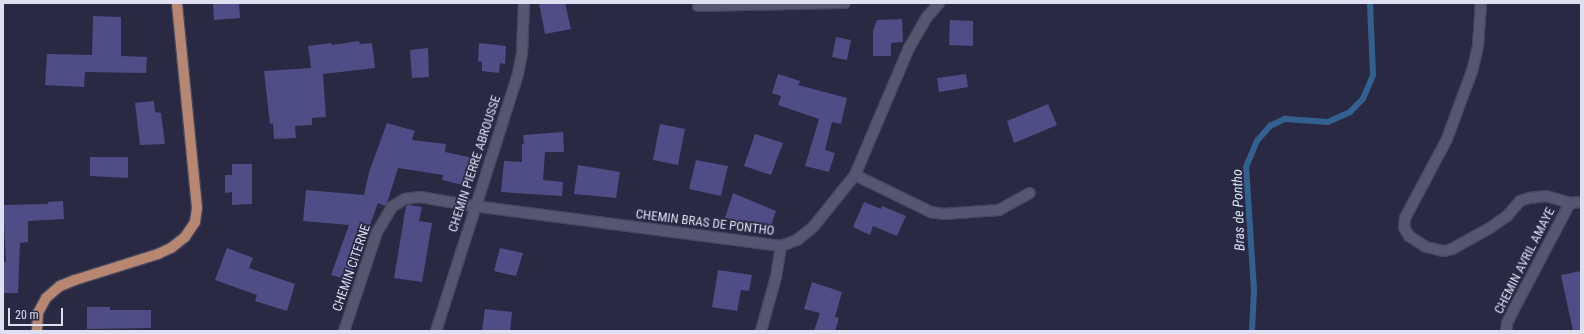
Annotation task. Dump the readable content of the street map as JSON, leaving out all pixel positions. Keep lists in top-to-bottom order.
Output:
{
  "streets": {
    "street": [
      "CHEMIN PIERRE ABROUSSE",
      "CHEMIN BRAS DE PONTHO",
      "CHEMIN AVRIL AMAYE",
      "CHEMIN CITERNE"
    ]
  },
  "crossings": [
    ["CHEMIN PIERRE ABROUSSE", "CHEMIN BRAS DE PONTHO"],
    ["CHEMIN PIERRE ABROUSSE", "CHEMIN CITERNE"],
    ["CHEMIN BRAS DE PONTHO", "CHEMIN CITERNE"]
  ],
  "water": ["Bras de Pontho"],
  "scale_bar": "20 m"
}
